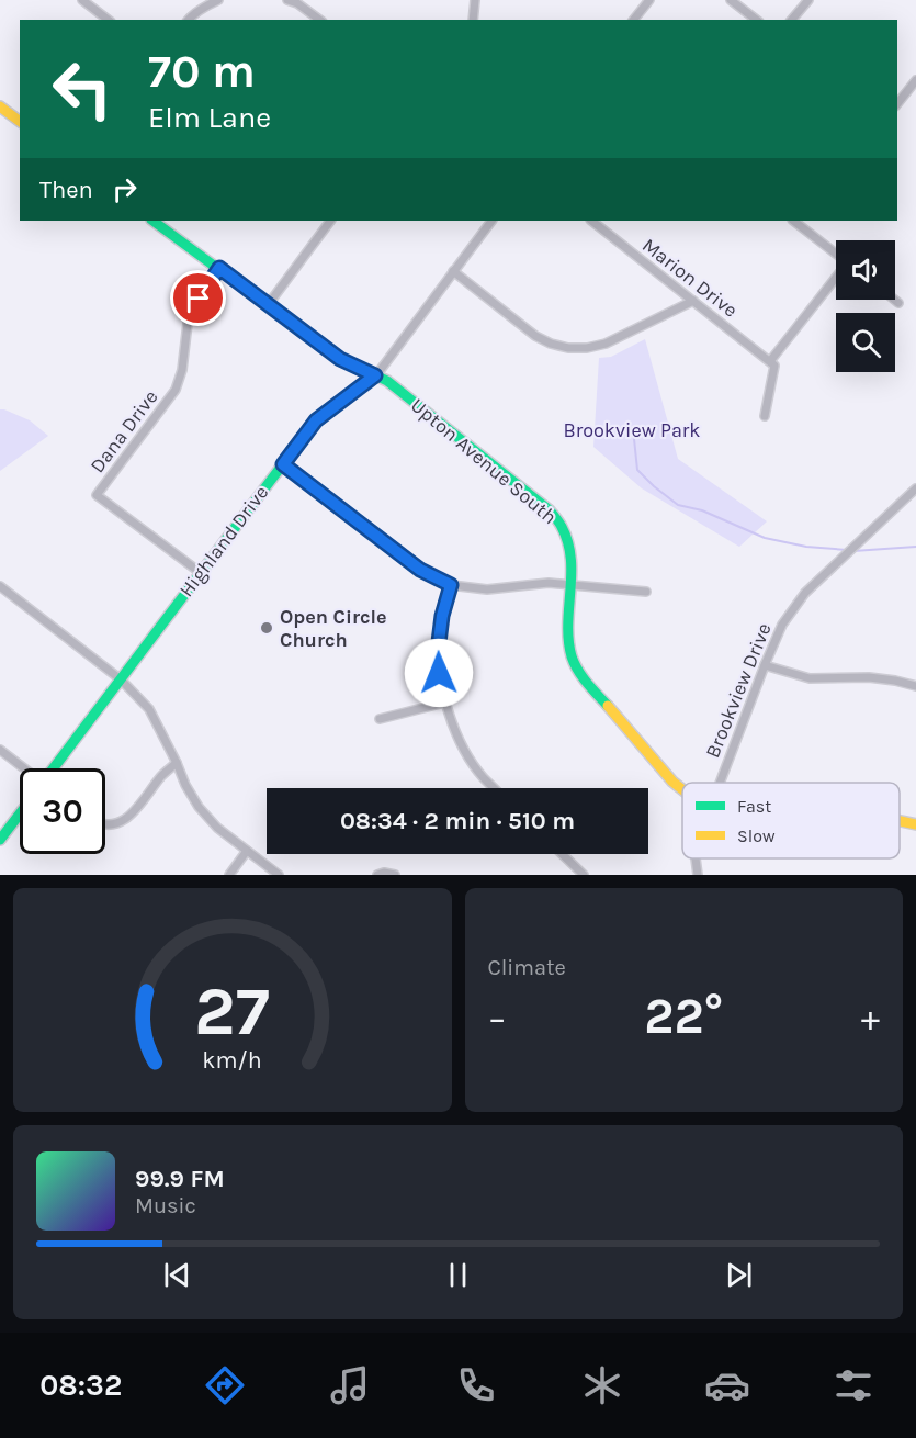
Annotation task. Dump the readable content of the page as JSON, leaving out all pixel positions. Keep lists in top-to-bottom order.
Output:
{
  "streets": {
    "street": [
      "Marion Drive",
      "Dana Drive",
      "Upton Avenue South",
      "Highland Drive",
      "Brookview Drive"
    ]
  },
  "crossings": [
    ["Dana Drive", "Upton Avenue South"],
    ["Dana Drive", "Highland Drive"],
    ["Upton Avenue South", "Highland Drive"]
  ],
  "parks": ["Brookview Park"],
  "places": ["Open Circle Church"],
  "legend": ["Fast", "Slow"],
  "page": {
    "turn": ["70 m", "Elm Lane"],
    "then": "Then",
    "limit": "30",
    "trip": "08:34 · 2 min · 510 m",
    "tile": "Climate",
    "heat": ["−", "22°", "+"],
    "song": ["99.9 FM", "Music"],
    "tabs": "08:32",
    "gauge": ["27", "km/h"]
  }
}
